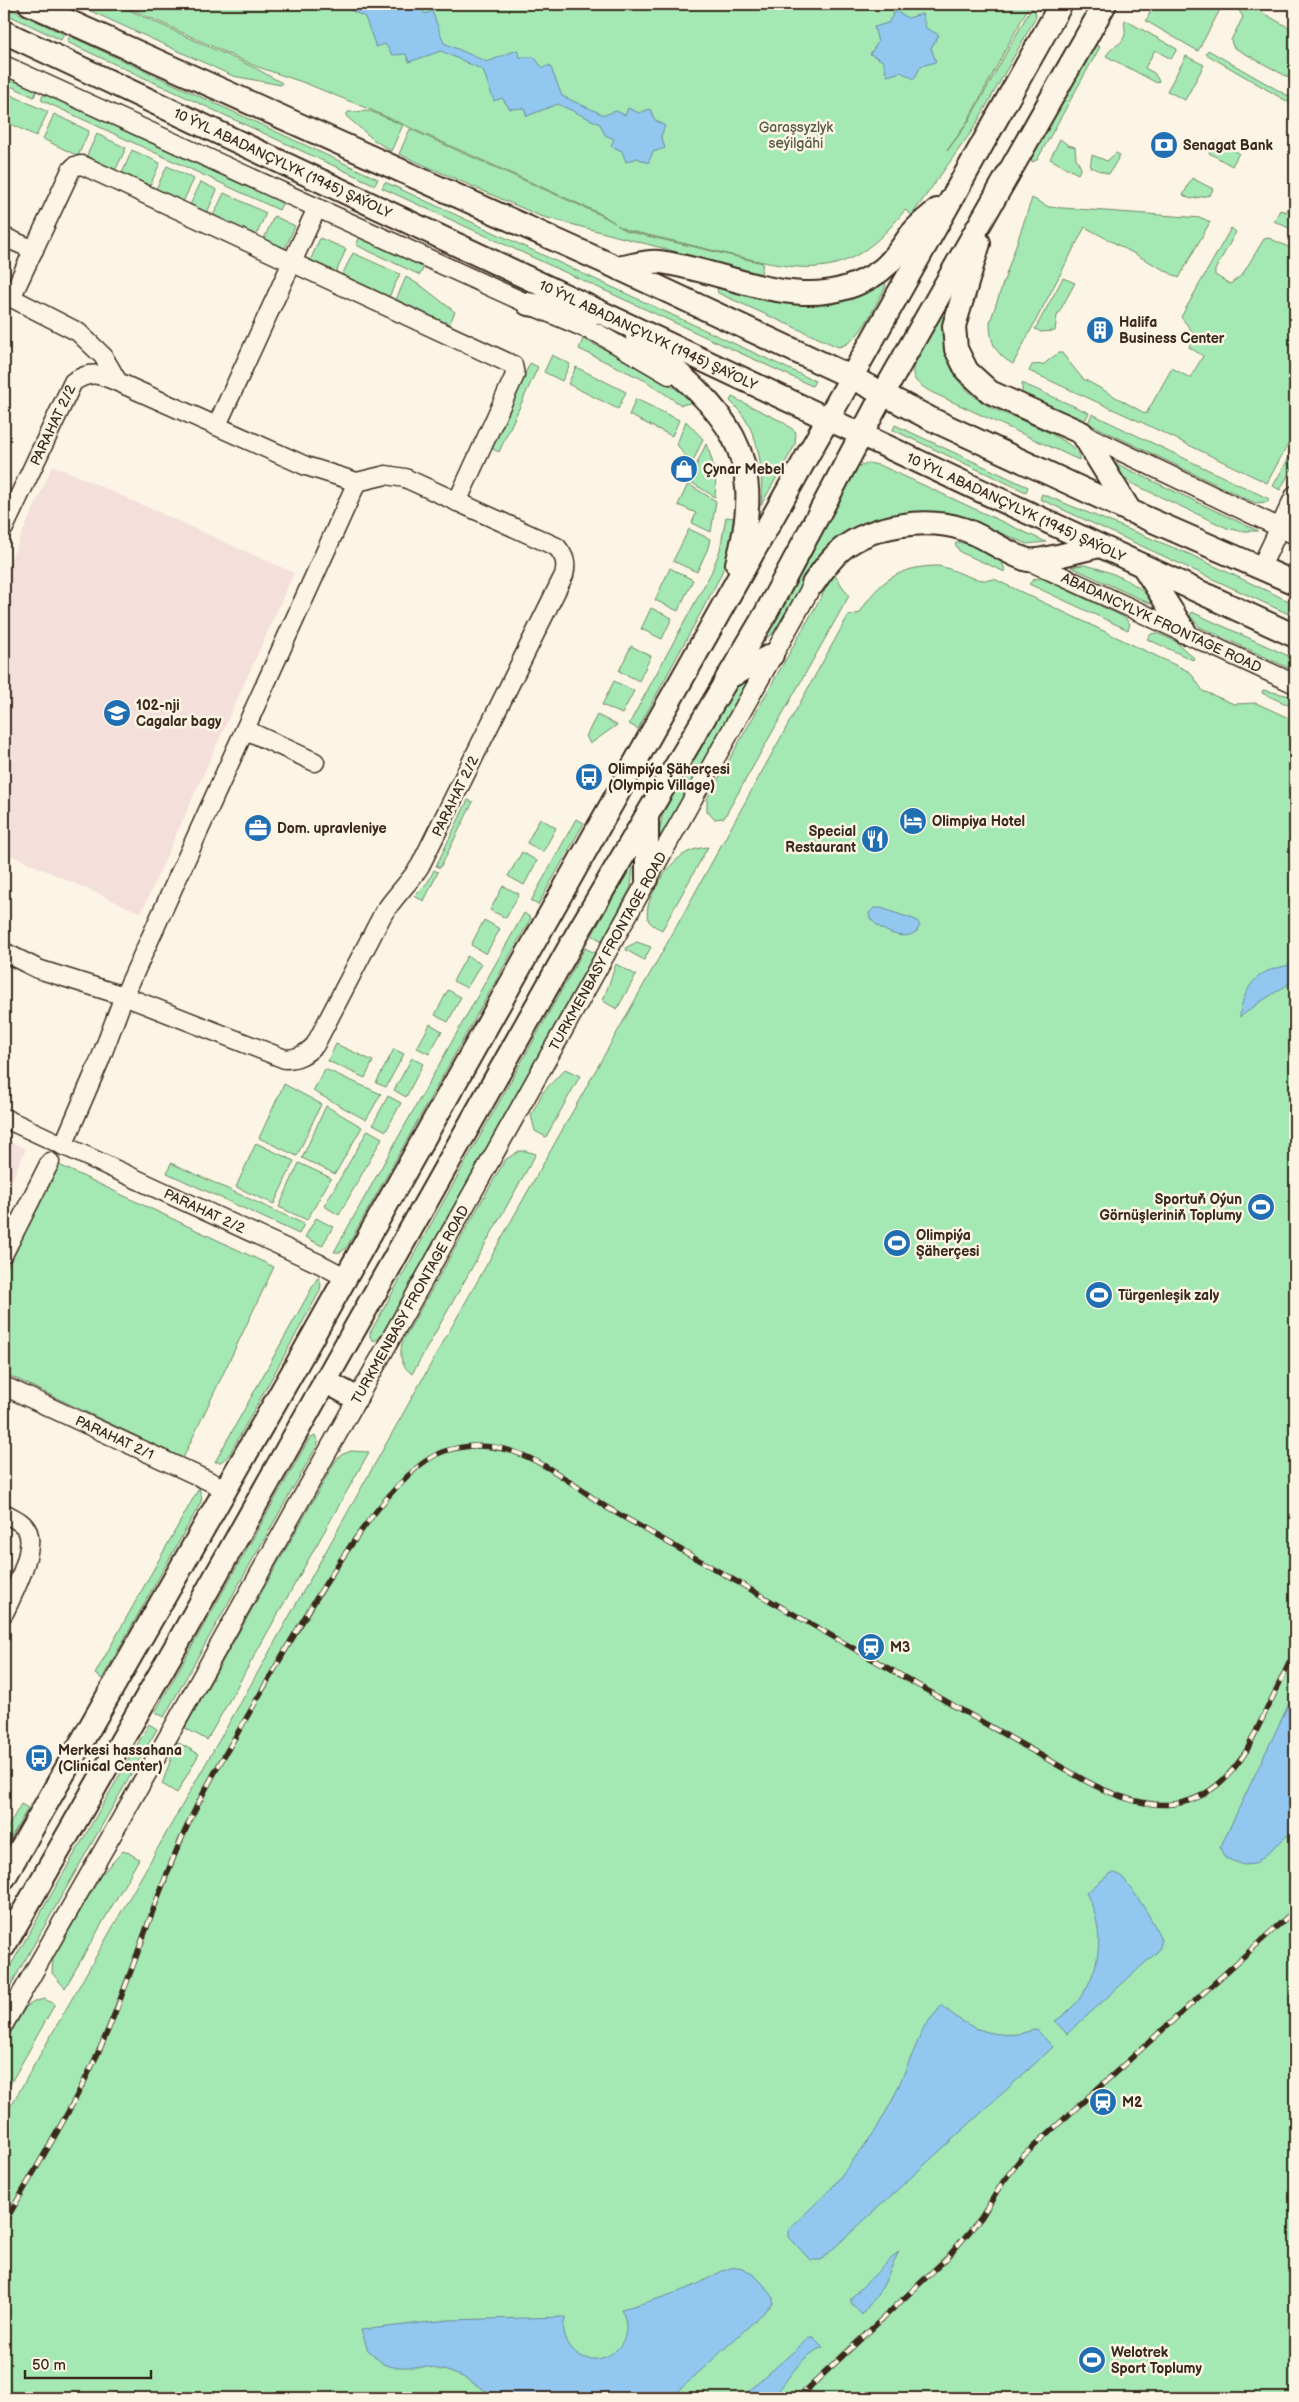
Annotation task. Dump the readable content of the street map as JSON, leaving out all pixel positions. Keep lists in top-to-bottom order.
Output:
{
  "streets": {
    "main road": ["10 ÝYL ABADANÇYLYK (1945) ŞAÝOLY"],
    "street": [
      "PARAHAT 2/2",
      "ABADANCYLYK FRONTAGE ROAD",
      "TURKMENBASY FRONTAGE ROAD",
      "PARAHAT 2/1"
    ]
  },
  "parks": ["Garaşsyzlyk seýilgähi"],
  "places": {
    "bank": ["Senagat Bank"],
    "building": ["Halifa Business Center"],
    "shop": ["Çynar Mebel"],
    "school or university": ["102-nji Cagalar bagy"],
    "bus stop": ["Olimpiýa Şäherçesi (Olympic Village)", "Merkesi hassahana (Clinical Center)"],
    "hotel": ["Olimpiya Hotel"],
    "office": ["Dom. upravleniye"],
    "restaurant": ["Special Restaurant"],
    "sports": [
      "Sportuň Oýun Görnüşleriniň Toplumy",
      "Olimpiýa Şäherçesi",
      "Türgenleşik zaly",
      "Welotrek Sport Toplumy"
    ],
    "station": ["M3", "M2"]
  },
  "scale_bar": "50 m"
}
